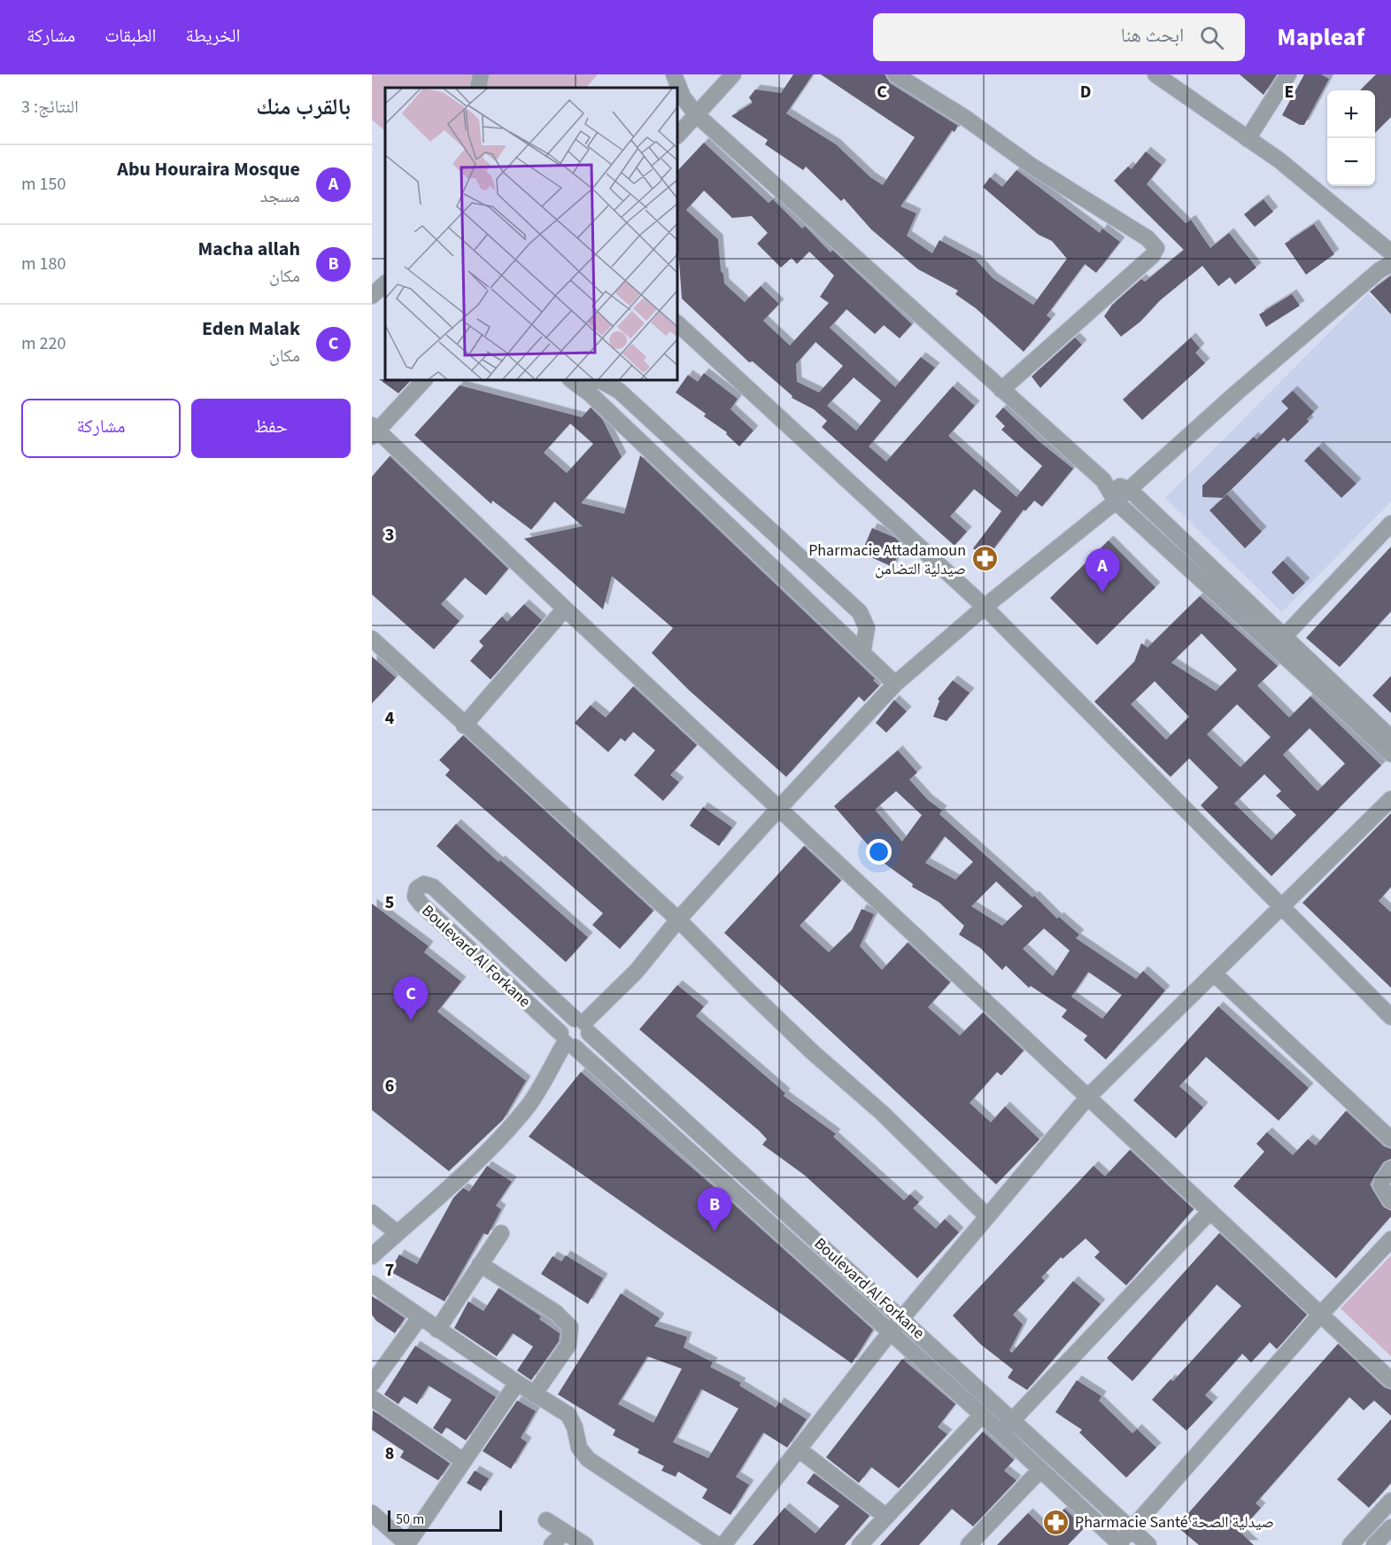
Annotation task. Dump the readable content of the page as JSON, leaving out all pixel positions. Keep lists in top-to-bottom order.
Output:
{
  "streets": {
    "street": ["Boulevard Al Forkane"]
  },
  "places": {
    "pharmacy": ["Pharmacie Attadamoun صيدلية التضامن", "Pharmacie Santé صيدلية الصحة"]
  },
  "scale_bar": "50 m",
  "page": {
    "header": "Mapleaf",
    "search": "ابحث هنا",
    "nav": ["الخريطة", "الطبقات", "مشاركة"],
    "heading": ["بالقرب منك", "النتائج: 3"],
    "map_buttons": ["+", "−"],
    "list": [
      {
        "mark": "A",
        "name": "Abu Houraira Mosque",
        "note": "مسجد",
        "value": "150 m"
      },
      {
        "mark": "B",
        "name": "Macha allah",
        "note": "مكان",
        "value": "180 m"
      },
      {
        "mark": "C",
        "name": "Eden Malak",
        "note": "مكان",
        "value": "220 m"
      }
    ],
    "buttons": ["حفظ", "مشاركة"],
    "pins": ["A", "C", "B"],
    "scale": "50 m"
  },
  "grid": {
    "columns": ["C", "D", "E"],
    "rows": [
      "3",
      "4",
      "5",
      "6",
      "7",
      "8"
    ]
  }
}
